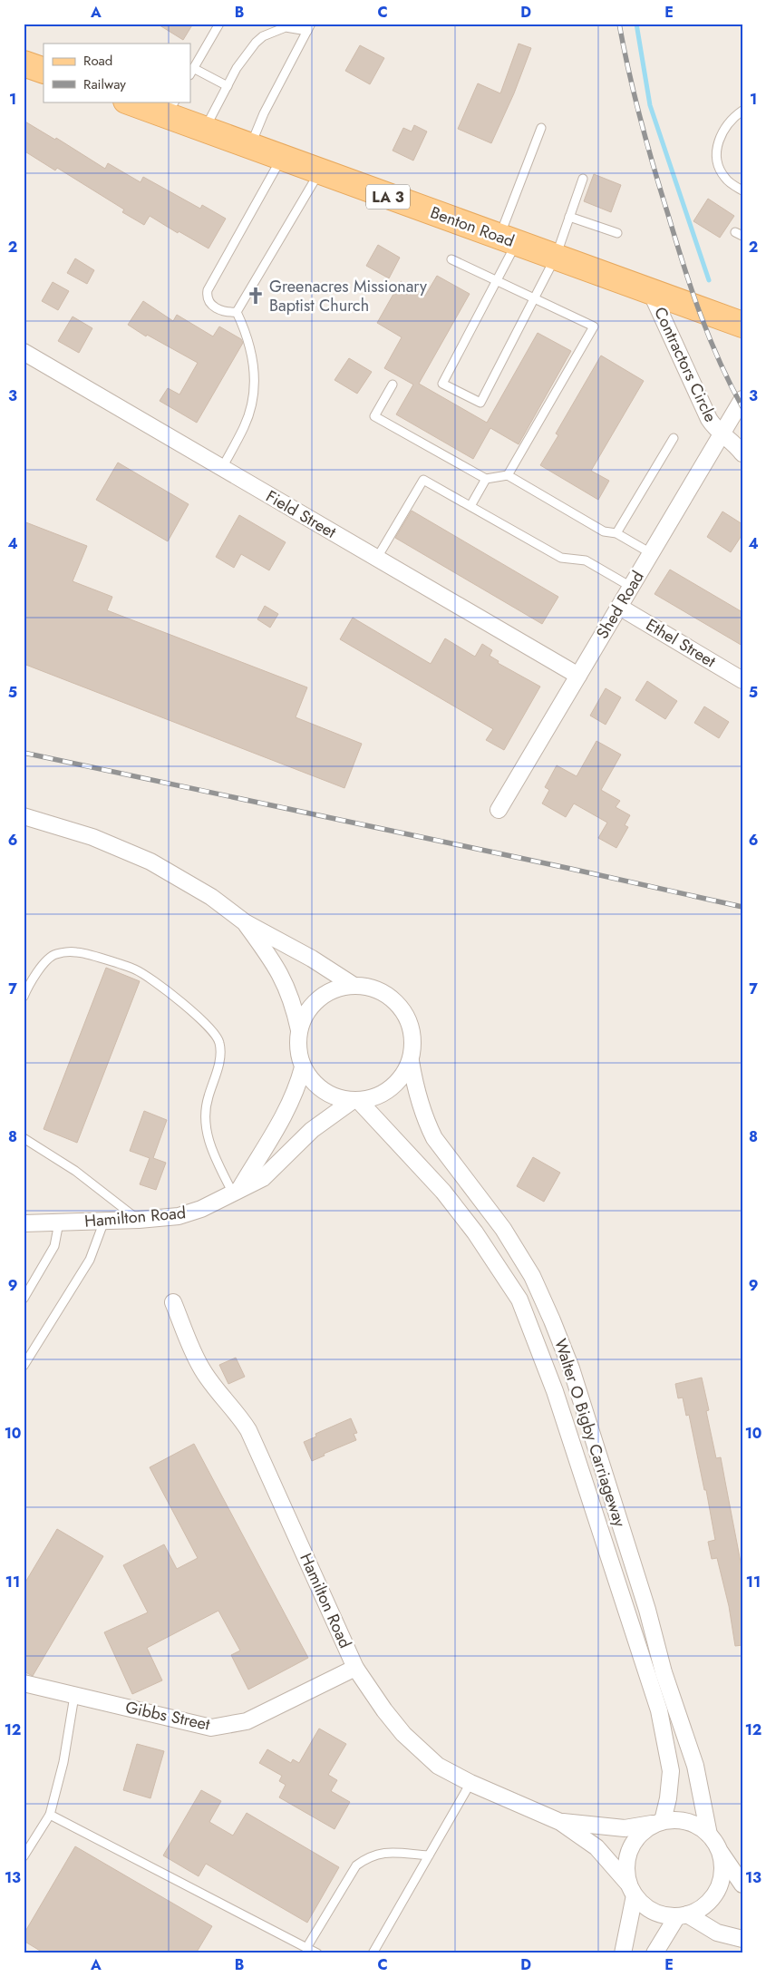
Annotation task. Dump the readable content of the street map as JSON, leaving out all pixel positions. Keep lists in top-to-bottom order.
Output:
{
  "streets": {
    "main road": ["LA 3", "Benton Road"],
    "street": [
      "Contractors Circle",
      "Field Street",
      "Shed Road",
      "Ethel Street",
      "Hamilton Road",
      "Walter O Bigby Carriageway",
      "Gibbs Street"
    ]
  },
  "crossings": [
    ["Benton Road", "Contractors Circle"],
    ["Contractors Circle", "Shed Road"],
    ["Field Street", "Shed Road"],
    ["Shed Road", "Ethel Street"],
    ["Hamilton Road", "Walter O Bigby Carriageway"],
    ["Hamilton Road", "Gibbs Street"]
  ],
  "places": {
    "church": ["Greenacres Missionary Baptist Church"]
  },
  "legend": ["Road", "Railway"],
  "grid": {
    "columns": [
      "A",
      "B",
      "C",
      "D",
      "E"
    ],
    "rows": [
      "1",
      "2",
      "3",
      "4",
      "5",
      "6",
      "7",
      "8",
      "9",
      "10",
      "11",
      "12",
      "13"
    ]
  }
}
